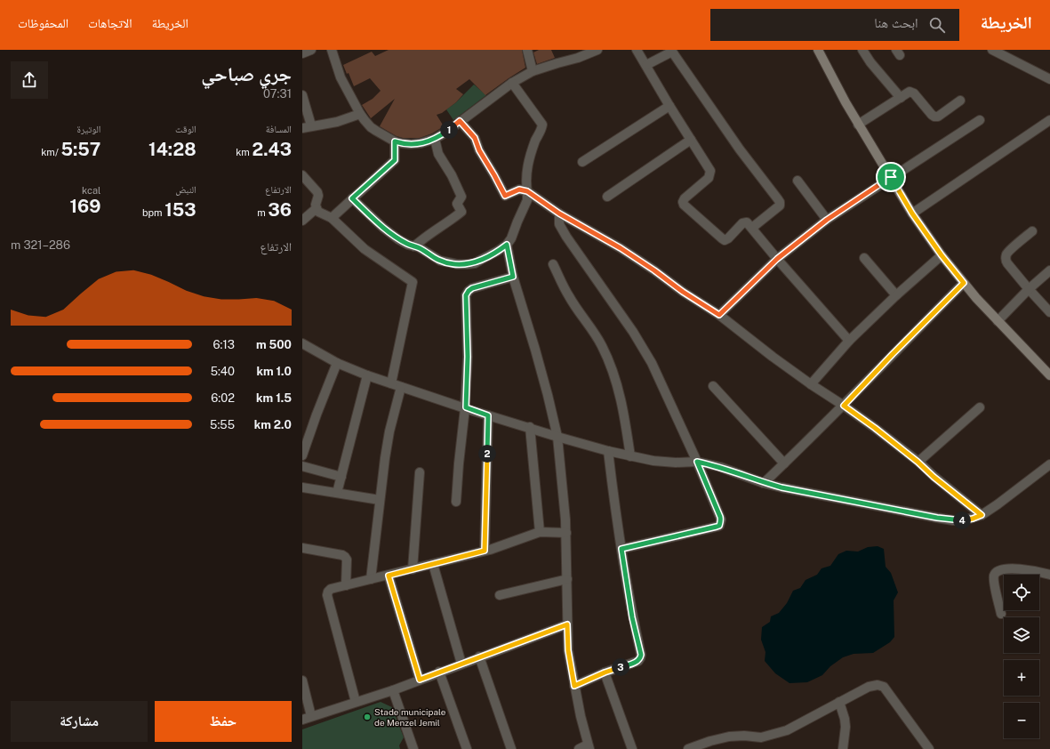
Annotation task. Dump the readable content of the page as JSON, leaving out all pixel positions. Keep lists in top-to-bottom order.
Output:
{
  "places": ["Stade municipale de Menzel Jemil"],
  "page": {
    "header": "الخريطة",
    "search": "ابحث هنا",
    "nav": ["الخريطة", "الاتجاهات", "المحفوظات"],
    "heading": ["جري صباحي", "07:31"],
    "stats": [
      ["المسافة", "2.43 km"],
      ["الوقت", "14:28"],
      ["الوتيرة", "5:57 /km"],
      ["الارتفاع", "36 m"],
      ["النبض", "153 bpm"],
      ["kcal", "169"]
    ],
    "pins": [
      "1",
      "2",
      "4",
      "3"
    ],
    "chart": ["الارتفاع", "286–321 m"],
    "list": [
      {
        "name": "500 m",
        "note": "6:13"
      },
      {
        "name": "1.0 km",
        "note": "5:40"
      },
      {
        "name": "1.5 km",
        "note": "6:02"
      },
      {
        "name": "2.0 km",
        "note": "5:55"
      }
    ],
    "map_buttons": ["+", "−"],
    "buttons": ["حفظ", "مشاركة"]
  }
}
